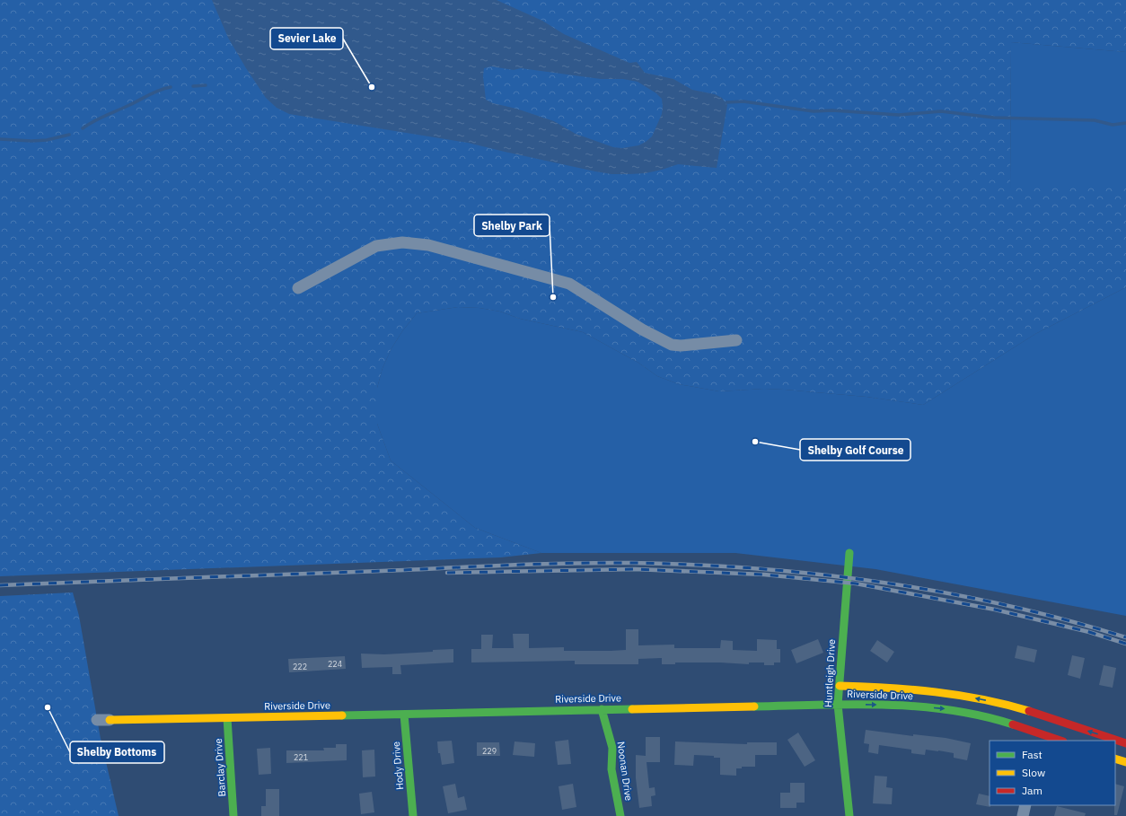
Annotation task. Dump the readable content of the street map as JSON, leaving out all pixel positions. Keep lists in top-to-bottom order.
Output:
{
  "streets": {
    "street": [
      "Huntleigh Drive",
      "Riverside Drive",
      "Hody Drive",
      "Barclay Drive",
      "Noonan Drive"
    ]
  },
  "crossings": [
    ["Huntleigh Drive", "Riverside Drive"],
    ["Riverside Drive", "Hody Drive"],
    ["Riverside Drive", "Barclay Drive"],
    ["Riverside Drive", "Noonan Drive"]
  ],
  "places": [
    "Sevier Lake",
    "Shelby Park",
    "Shelby Golf Course",
    "Shelby Bottoms"
  ],
  "house_numbers": [
    "224",
    "222",
    "229",
    "221"
  ],
  "legend": ["Fast", "Slow", "Jam"]
}
